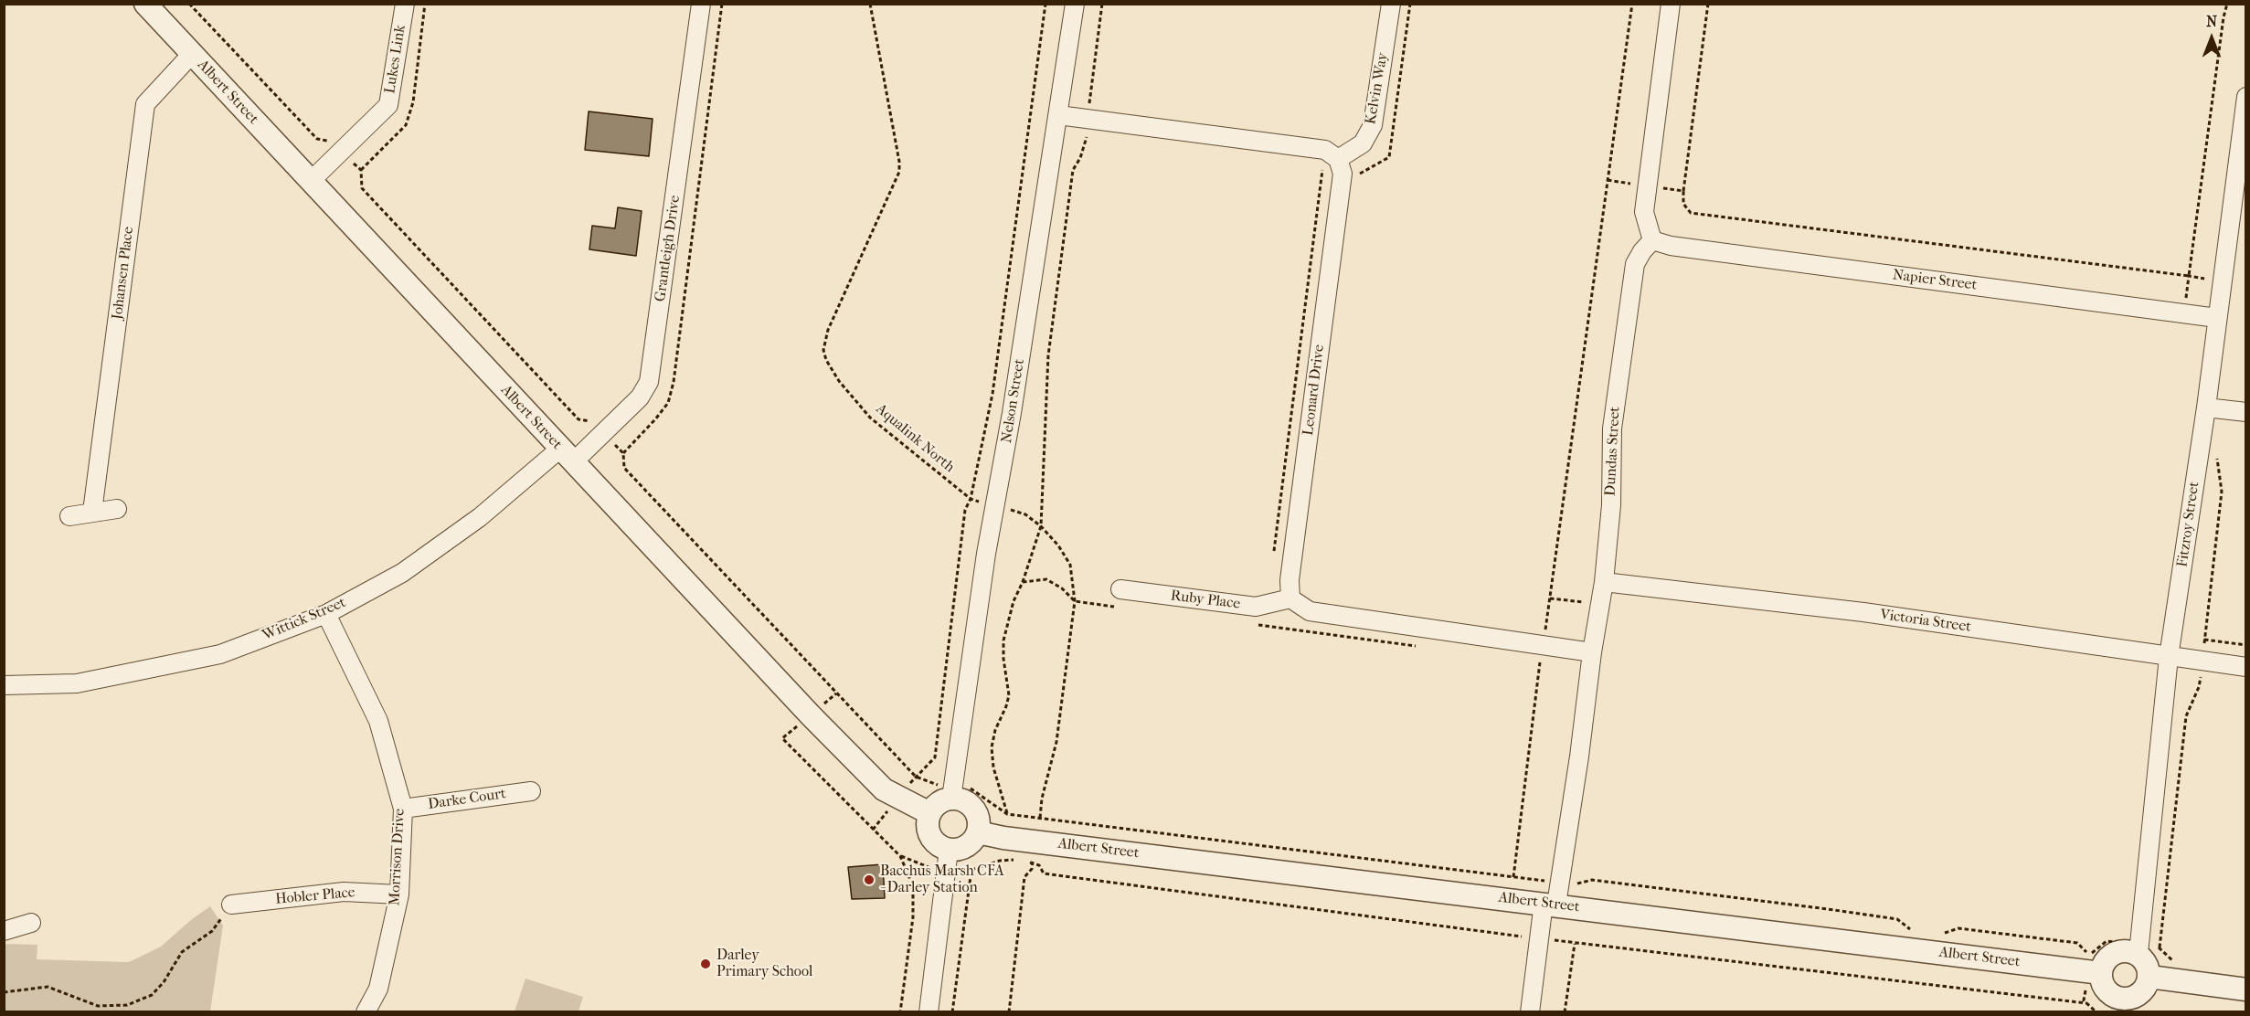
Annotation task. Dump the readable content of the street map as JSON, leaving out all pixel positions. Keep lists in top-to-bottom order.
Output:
{
  "streets": {
    "street": [
      "Lukes Link",
      "Kelvin Way",
      "Albert Street",
      "Grantleigh Drive",
      "Johansen Place",
      "Napier Street",
      "Leonard Drive",
      "Nelson Street",
      "Dundas Street",
      "Fitzroy Street",
      "Ruby Place",
      "Wittick Street",
      "Victoria Street",
      "Darke Court",
      "Morrison Drive",
      "Hobler Place"
    ],
    "path": ["Aqualink North"]
  },
  "crossings": [
    ["Lukes Link", "Albert Street"],
    ["Kelvin Way", "Leonard Drive"],
    ["Albert Street", "Grantleigh Drive"],
    ["Albert Street", "Johansen Place"],
    ["Albert Street", "Nelson Street"],
    ["Albert Street", "Dundas Street"],
    ["Albert Street", "Wittick Street"],
    ["Grantleigh Drive", "Wittick Street"],
    ["Napier Street", "Dundas Street"],
    ["Napier Street", "Fitzroy Street"],
    ["Leonard Drive", "Ruby Place"],
    ["Nelson Street", "Aqualink North"],
    ["Dundas Street", "Victoria Street"],
    ["Fitzroy Street", "Victoria Street"],
    ["Wittick Street", "Morrison Drive"],
    ["Darke Court", "Morrison Drive"],
    ["Morrison Drive", "Hobler Place"]
  ],
  "places": ["Bacchus Marsh CFA - Darley Station", "Darley Primary School"],
  "north": "top"
}
